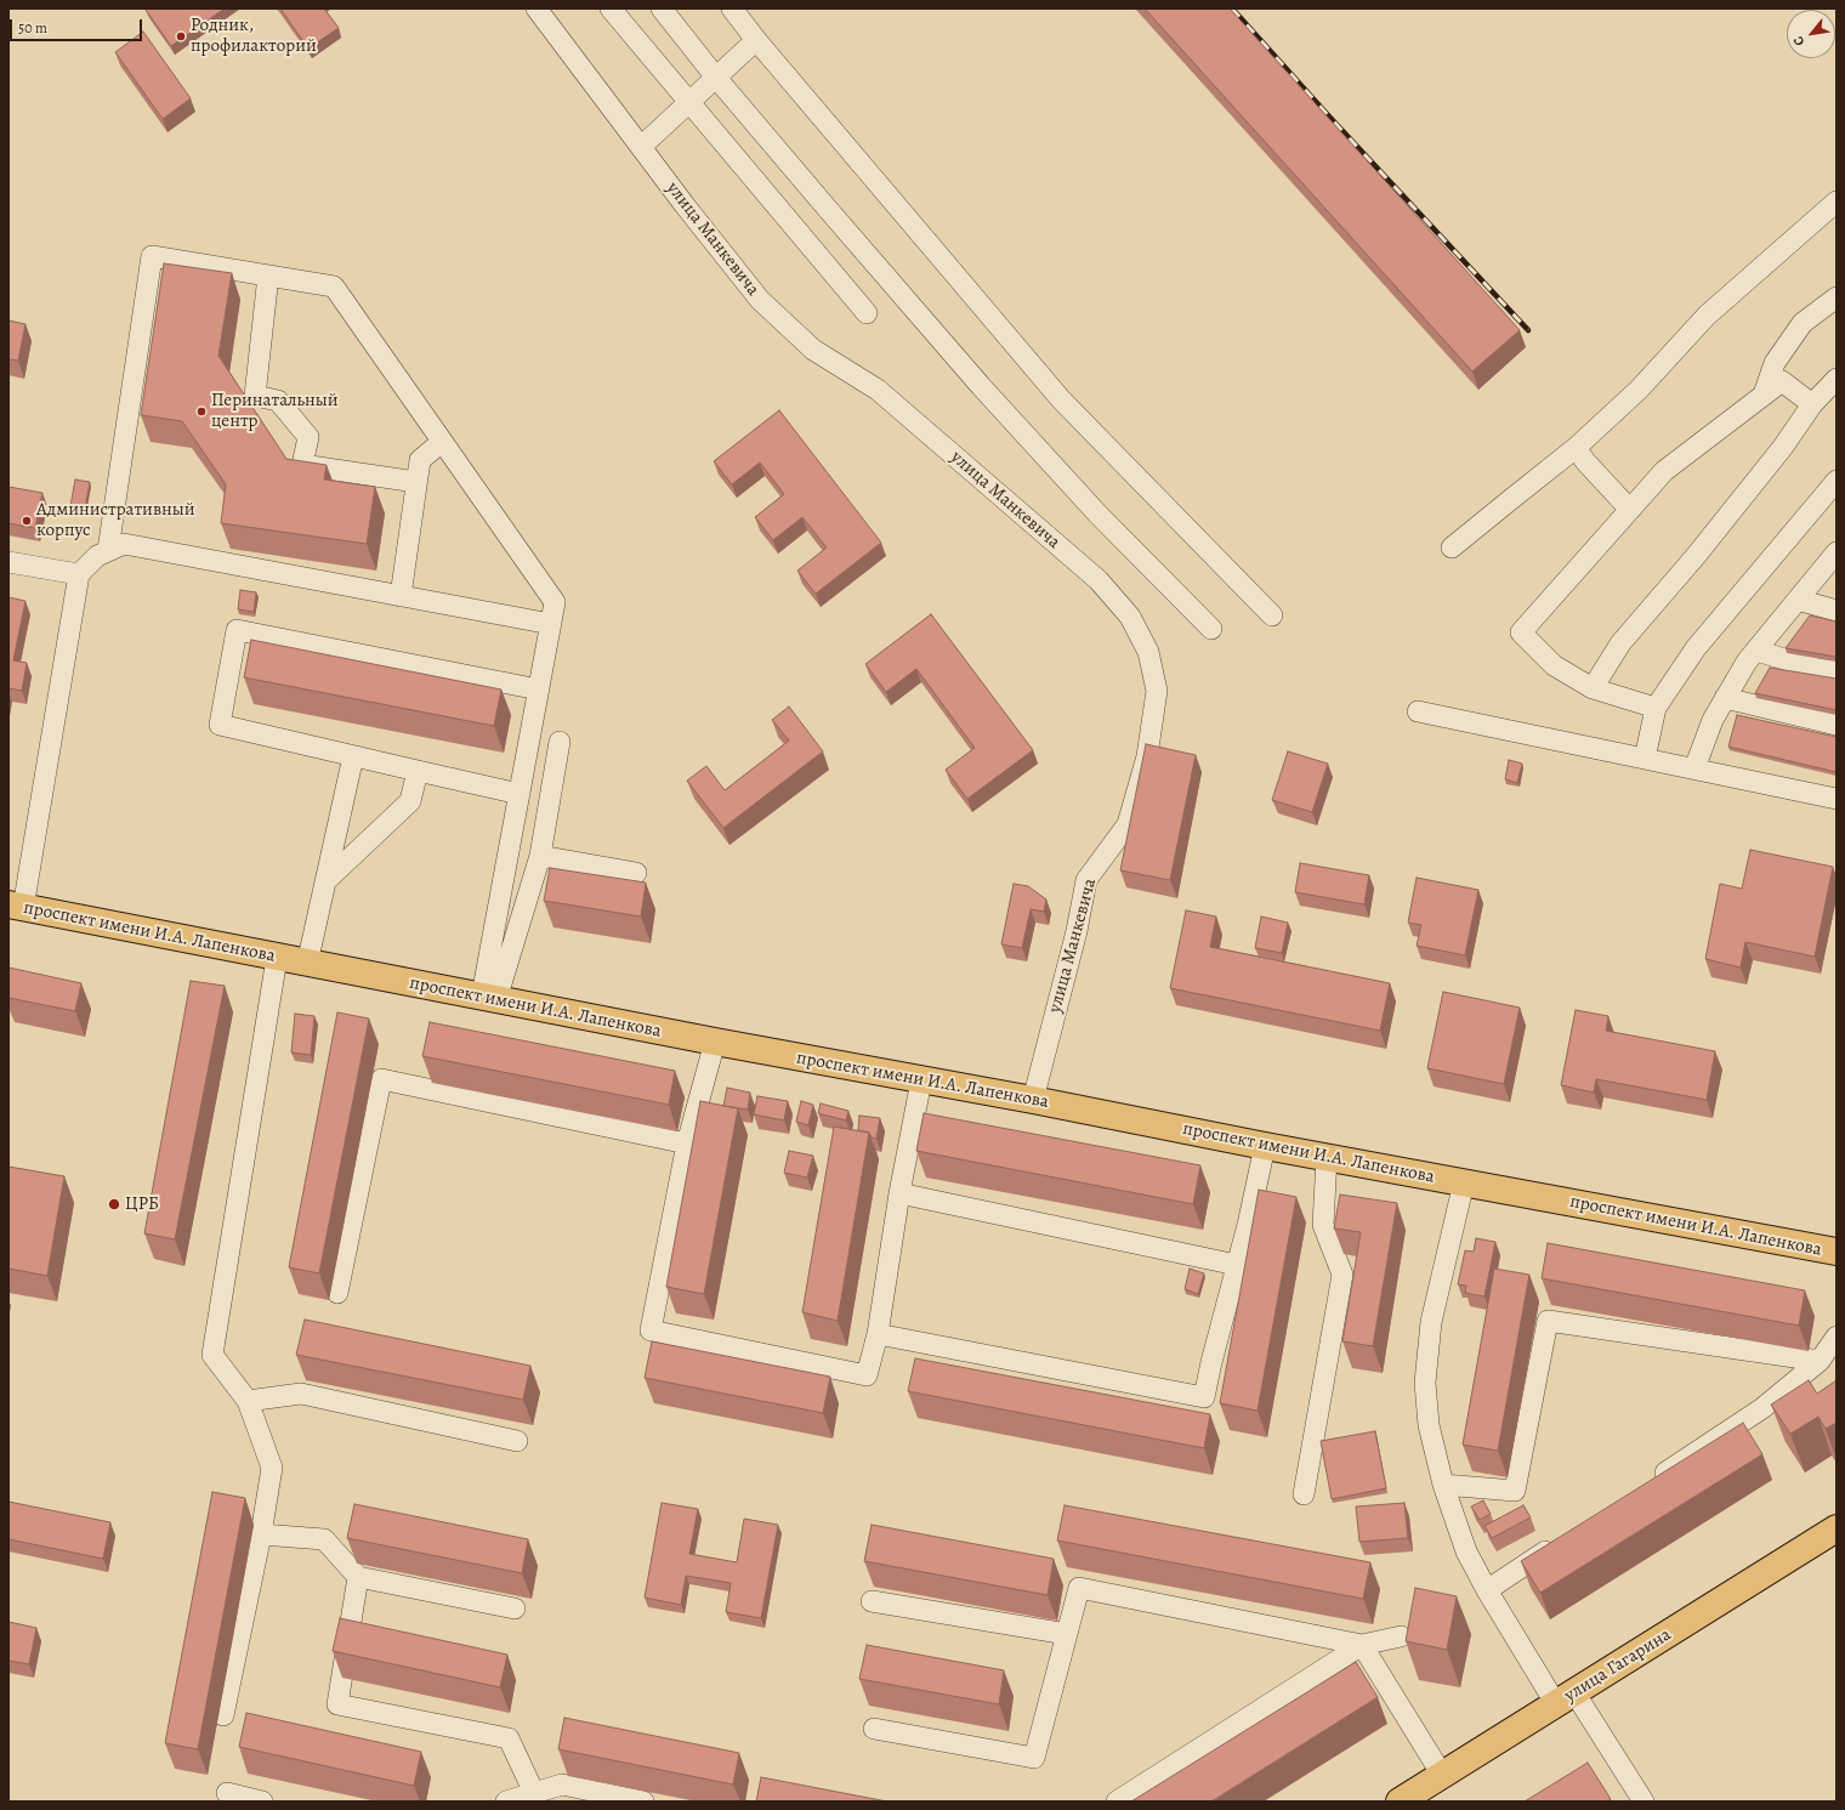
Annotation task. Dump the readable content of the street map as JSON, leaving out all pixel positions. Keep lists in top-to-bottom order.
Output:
{
  "streets": {
    "main road": ["проспект имени И.А. Лапенкова", "улица Гагарина"],
    "street": ["улица Манкевича"]
  },
  "crossings": [
    ["улица Манкевича", "проспект имени И.А. Лапенкова"]
  ],
  "places": [
    "Родник, профилакторий",
    "Перинатальный центр",
    "Административный корпус",
    "ЦРБ"
  ],
  "scale_bar": "50 m",
  "north": "bottom left"
}
